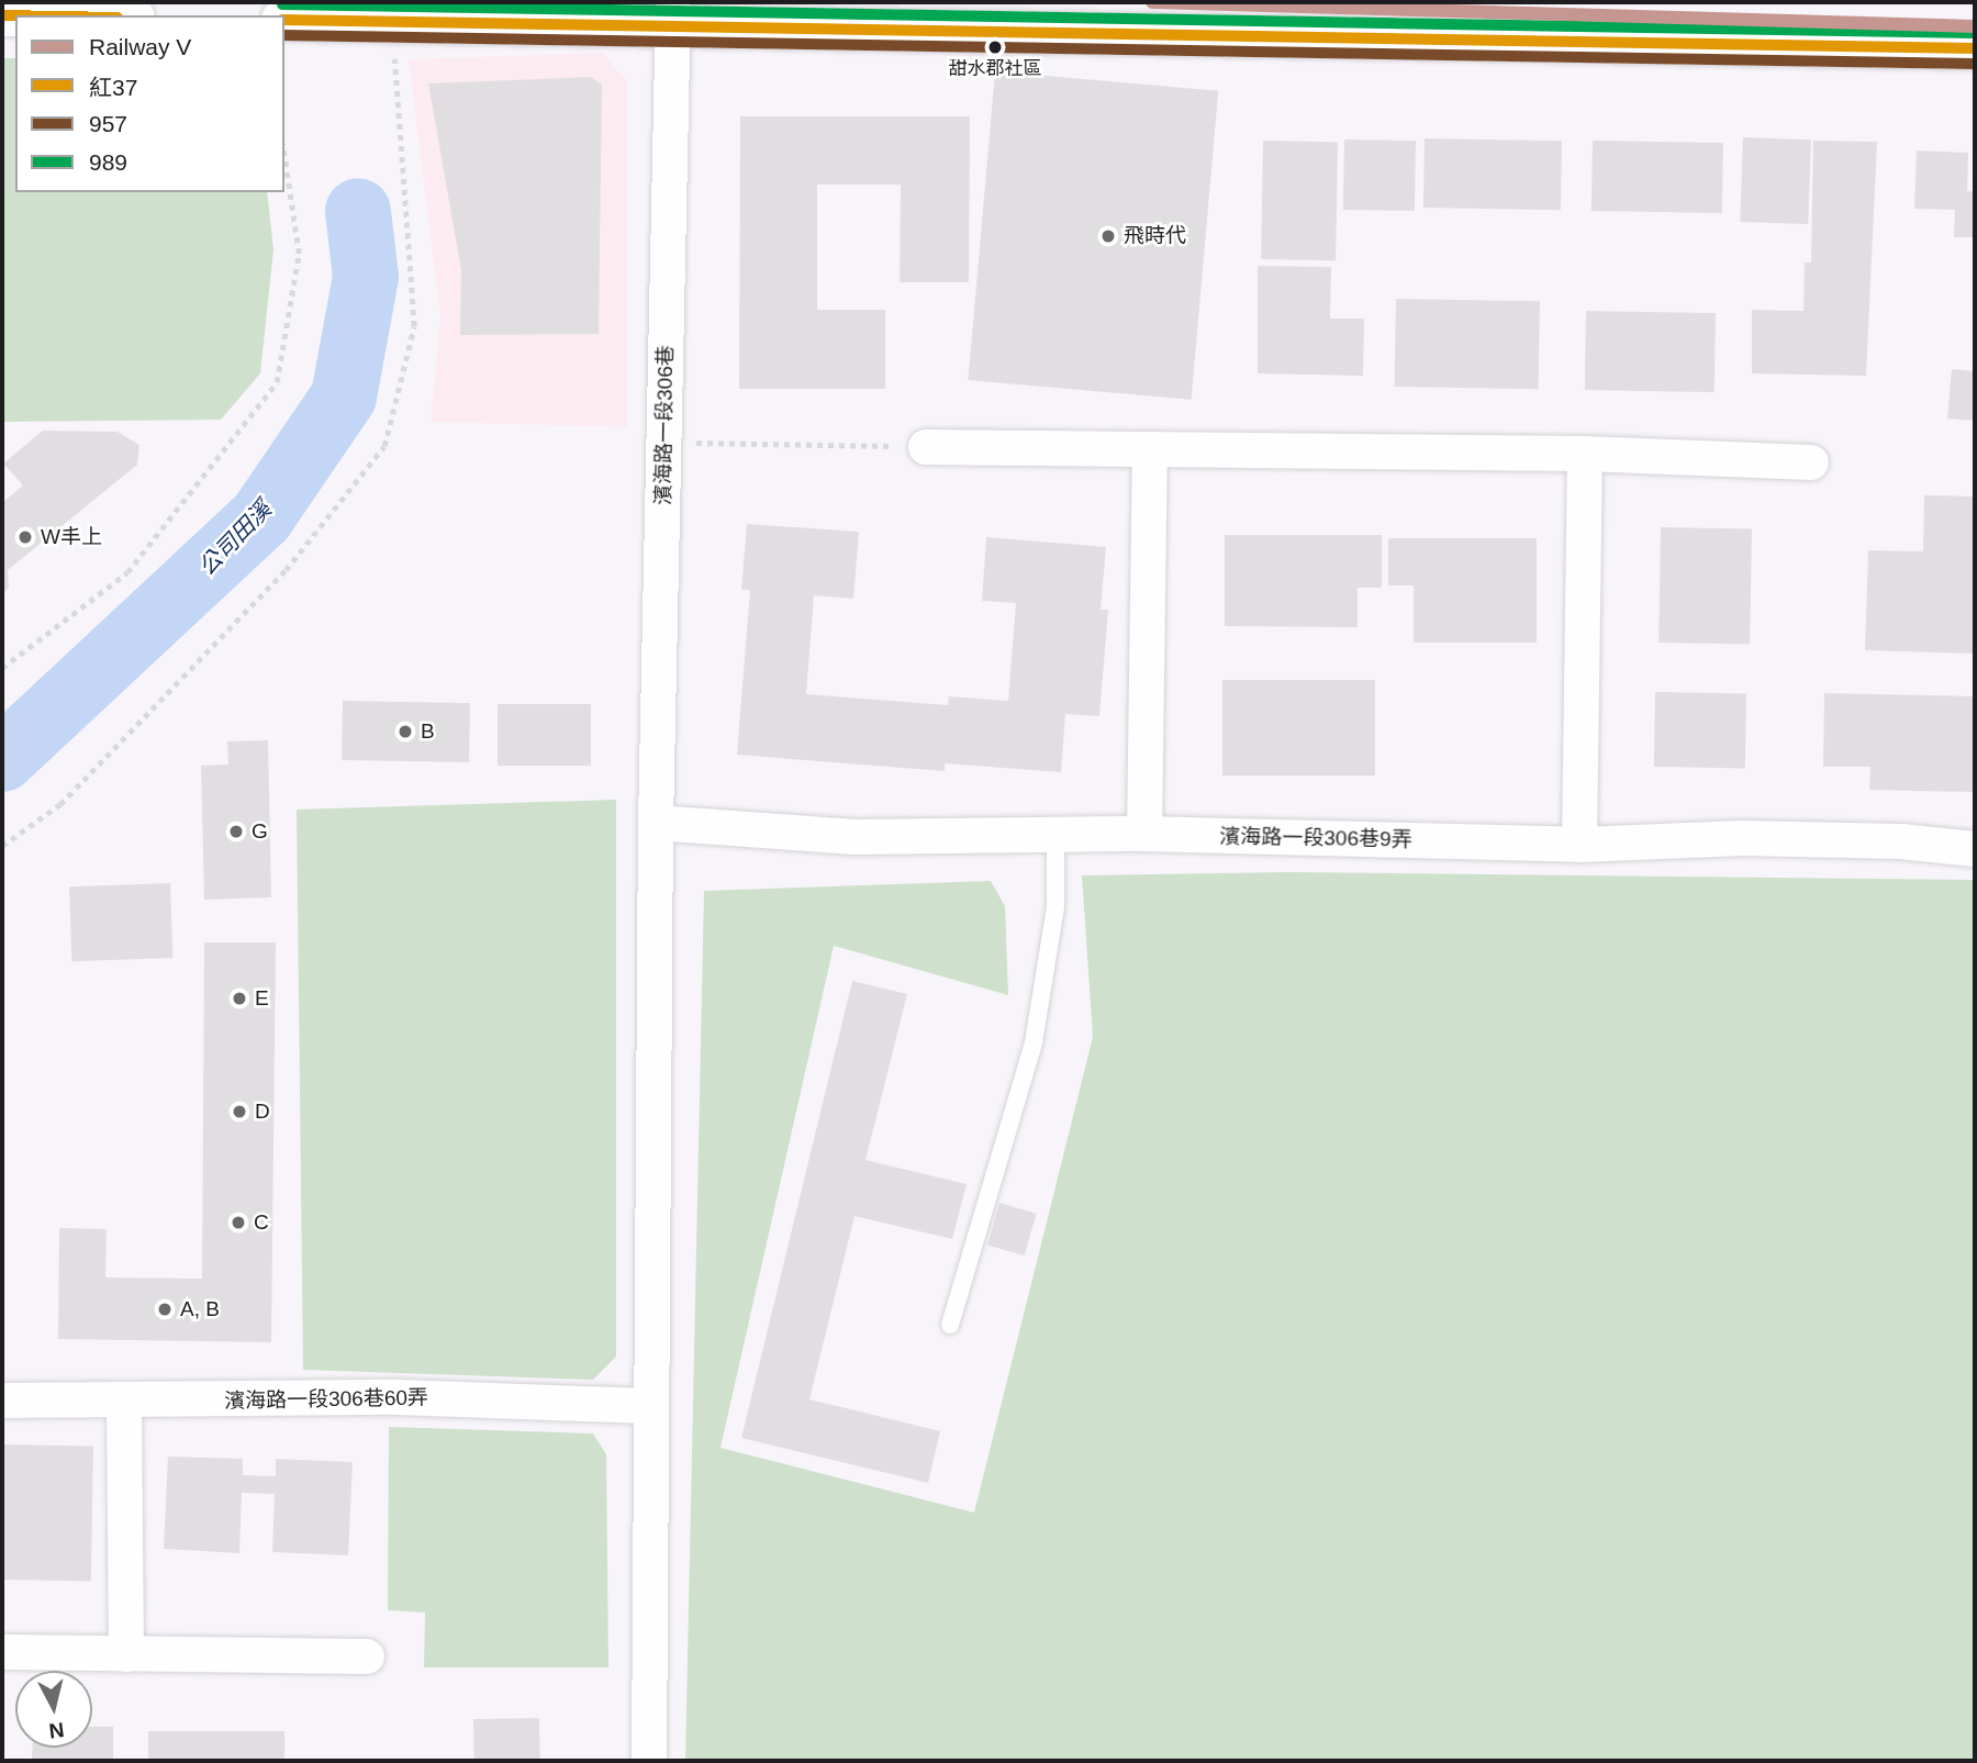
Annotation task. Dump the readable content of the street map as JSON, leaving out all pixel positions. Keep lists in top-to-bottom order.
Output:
{
  "streets": {
    "street": ["濱海路一段306巷", "濱海路一段306巷9弄", "濱海路一段306巷60弄"]
  },
  "crossings": [
    ["濱海路一段306巷", "濱海路一段306巷9弄"],
    ["濱海路一段306巷", "濱海路一段306巷60弄"]
  ],
  "water": ["公司田溪"],
  "places": [
    "甜水郡社區",
    "飛時代",
    "W丰上",
    "B",
    "G",
    "E",
    "D",
    "C",
    "A, B"
  ],
  "lines": [
    "rail line V",
    "transit line 989",
    "transit line 紅37",
    "transit line 957"
  ],
  "legend": [
    "Railway V",
    "紅37",
    "957",
    "989"
  ],
  "north": "bottom"
}
